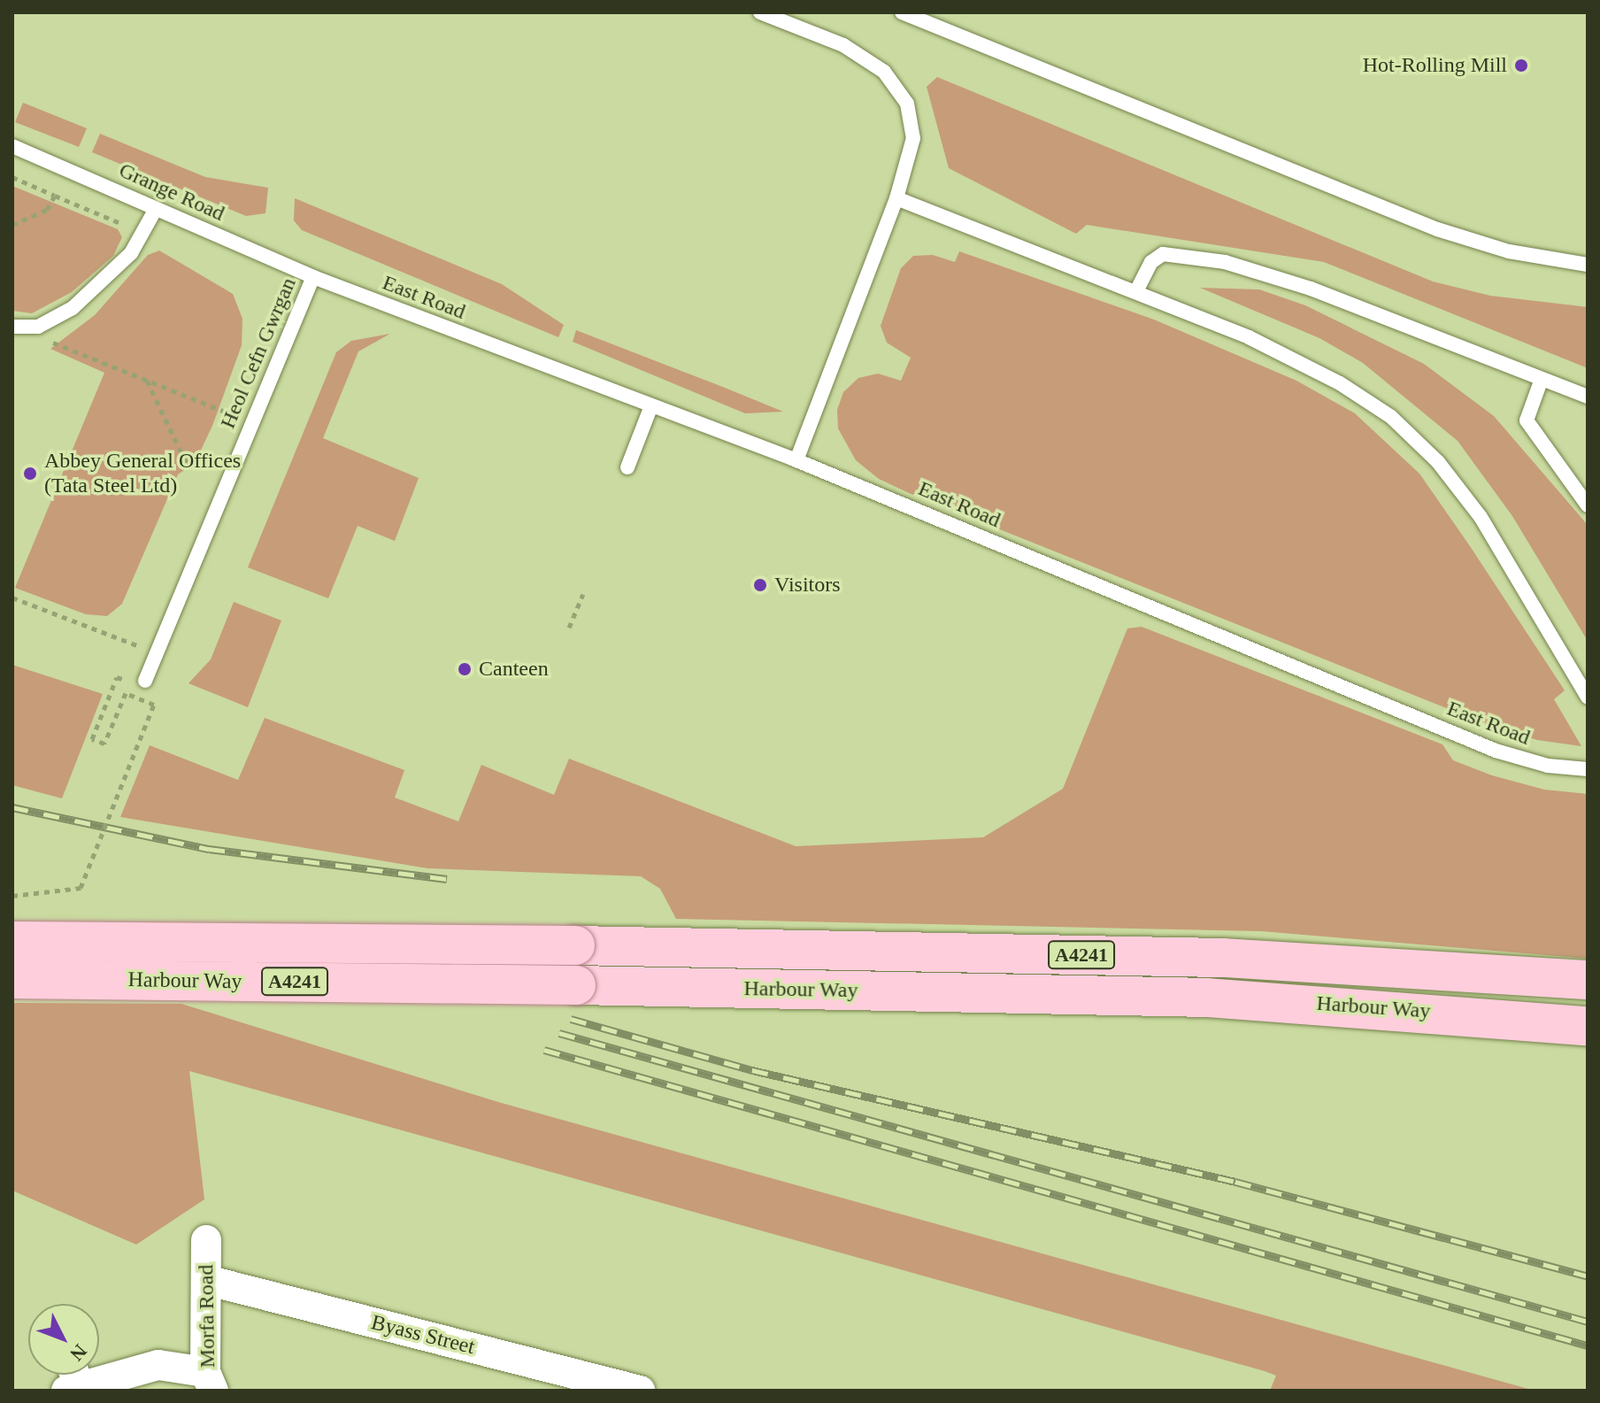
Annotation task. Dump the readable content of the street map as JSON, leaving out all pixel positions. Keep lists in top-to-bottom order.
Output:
{
  "streets": {
    "main road": ["A4241", "Harbour Way"],
    "street": ["Morfa Road", "Byass Street"],
    "lane": ["Grange Road", "East Road", "Heol Cefn Gwrgan"]
  },
  "crossings": [
    ["Grange Road", "East Road"],
    ["Grange Road", "Heol Cefn Gwrgan"],
    ["East Road", "Heol Cefn Gwrgan"],
    ["Morfa Road", "Byass Street"]
  ],
  "places": [
    "Hot-Rolling Mill",
    "Abbey General Offices (Tata Steel Ltd)",
    "Visitors",
    "Canteen"
  ],
  "north": "bottom right"
}
